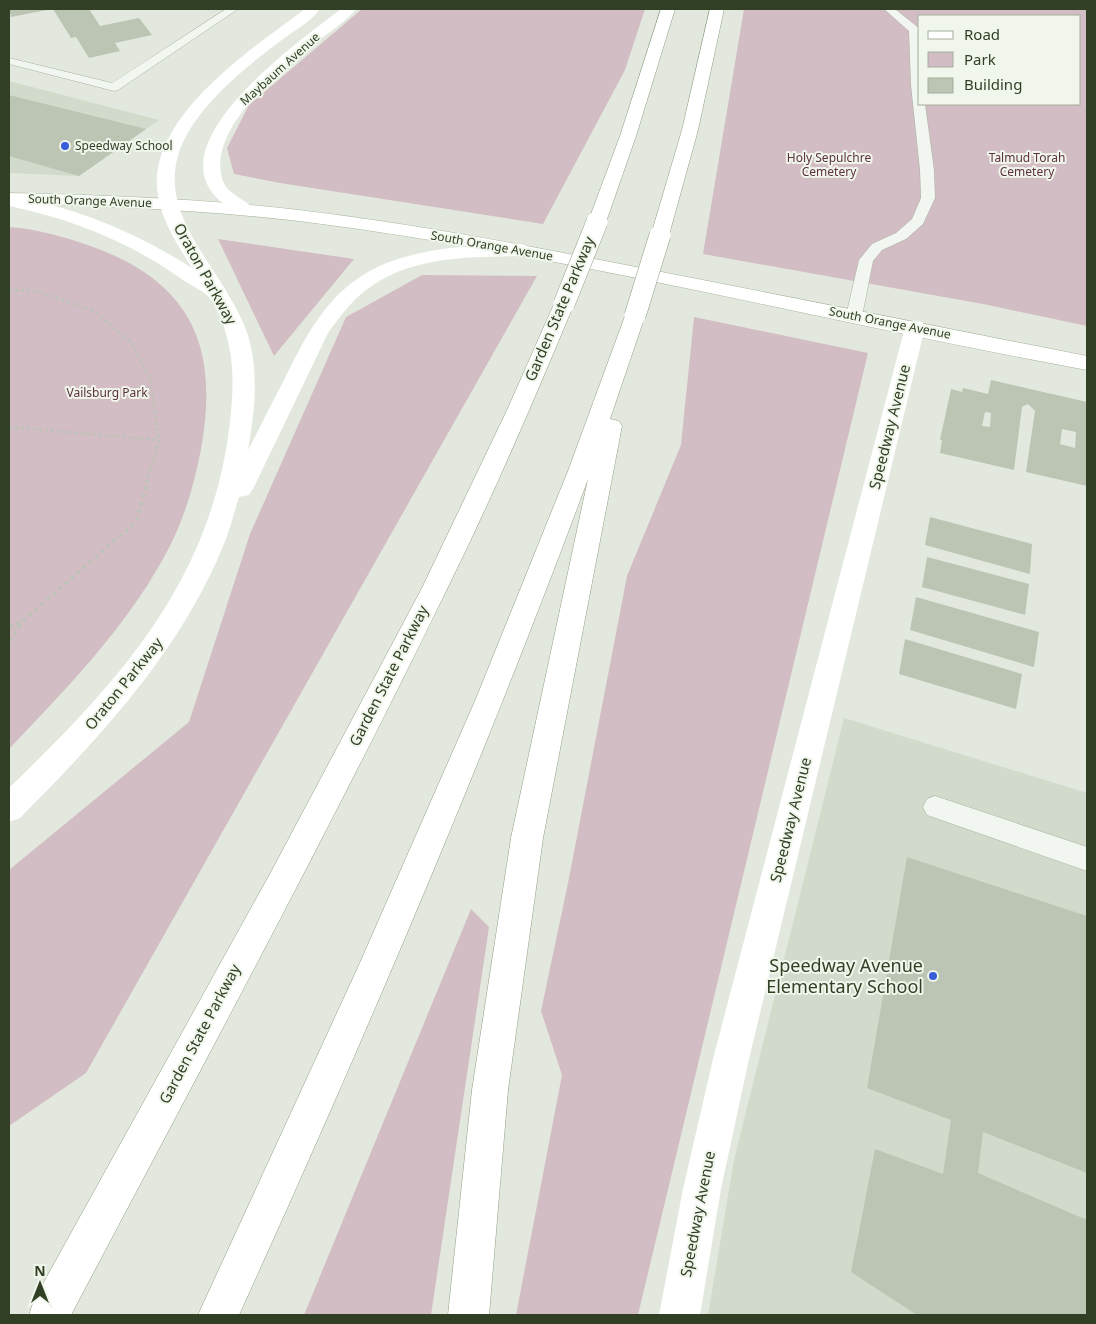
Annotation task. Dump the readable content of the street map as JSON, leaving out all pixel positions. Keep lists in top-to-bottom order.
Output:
{
  "streets": {
    "main road": [
      "Maybaum Avenue",
      "South Orange Avenue",
      "Oraton Parkway",
      "Garden State Parkway",
      "Speedway Avenue"
    ]
  },
  "crossings": [
    ["Maybaum Avenue", "South Orange Avenue"],
    ["Maybaum Avenue", "Oraton Parkway"],
    ["South Orange Avenue", "Oraton Parkway"],
    ["South Orange Avenue", "Speedway Avenue"]
  ],
  "parks": ["Holy Sepulchre Cemetery", "Talmud Torah Cemetery", "Vailsburg Park"],
  "places": ["Speedway School", "Speedway Avenue Elementary School"],
  "legend": ["Road", "Park", "Building"],
  "north": "top"
}
